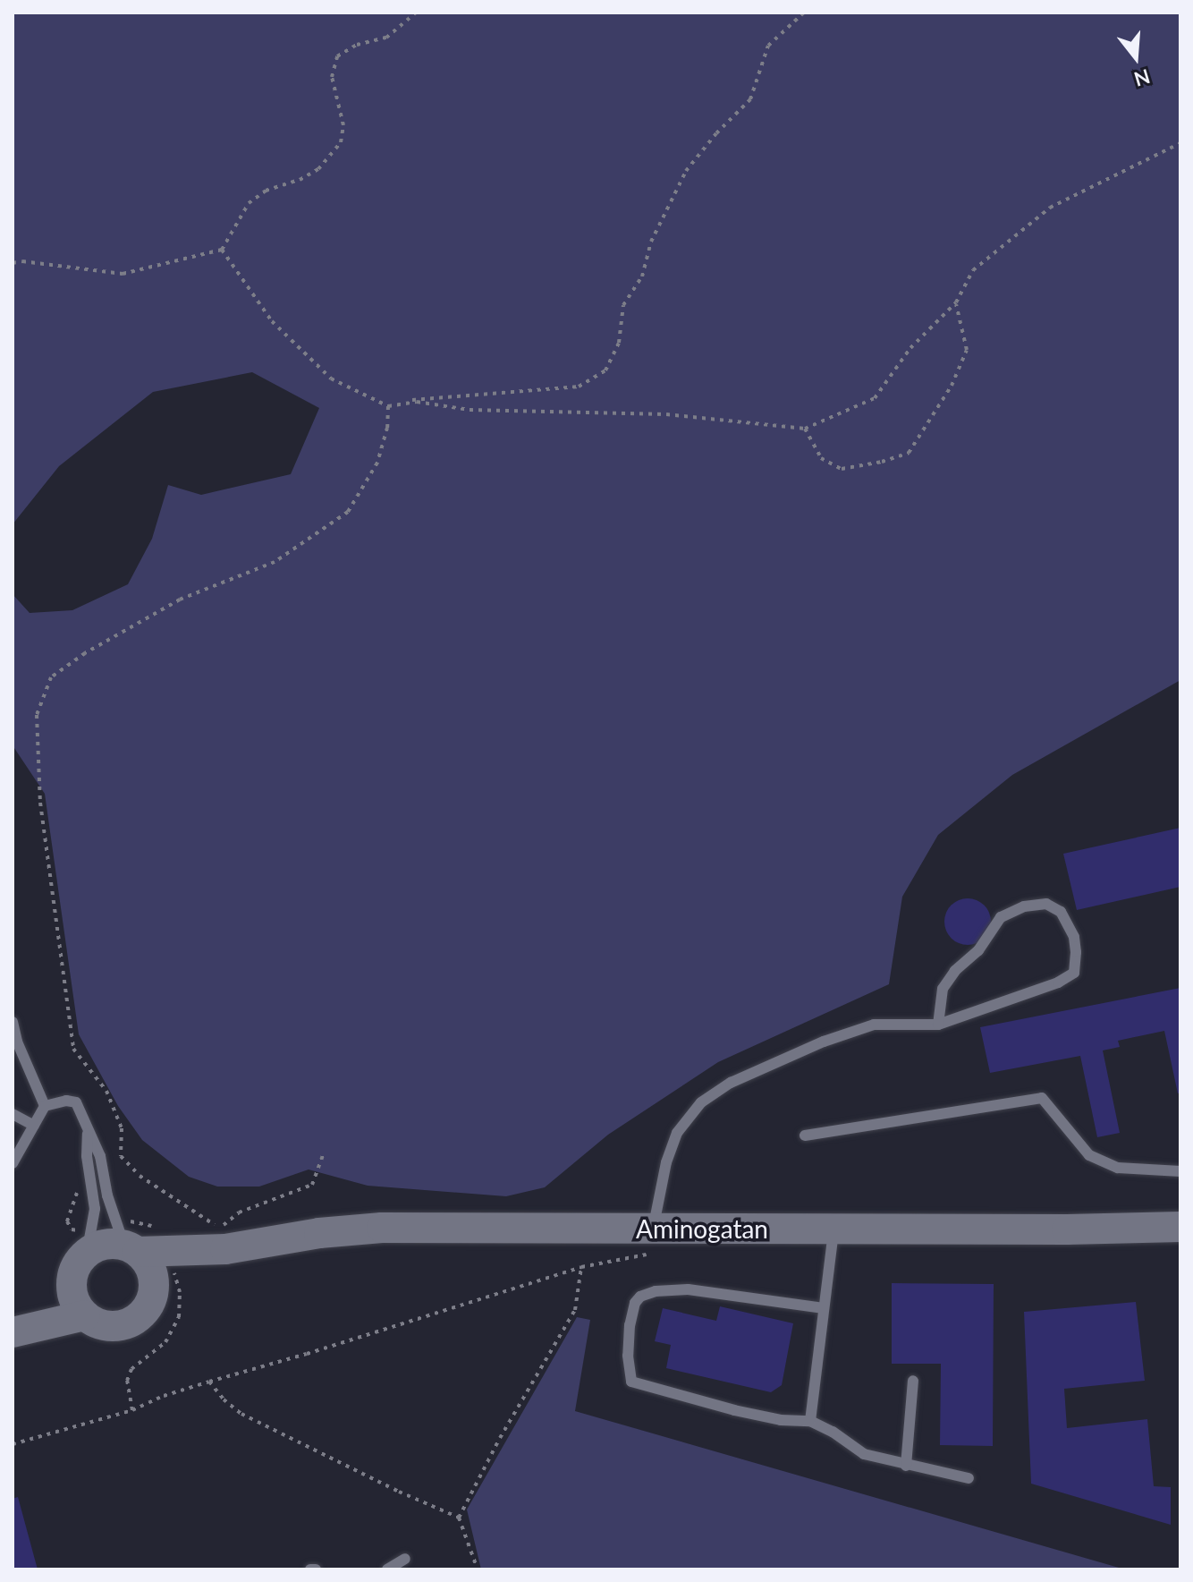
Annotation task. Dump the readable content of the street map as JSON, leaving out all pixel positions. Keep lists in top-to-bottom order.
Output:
{
  "streets": {
    "street": ["Aminogatan"]
  },
  "north": "bottom"
}
